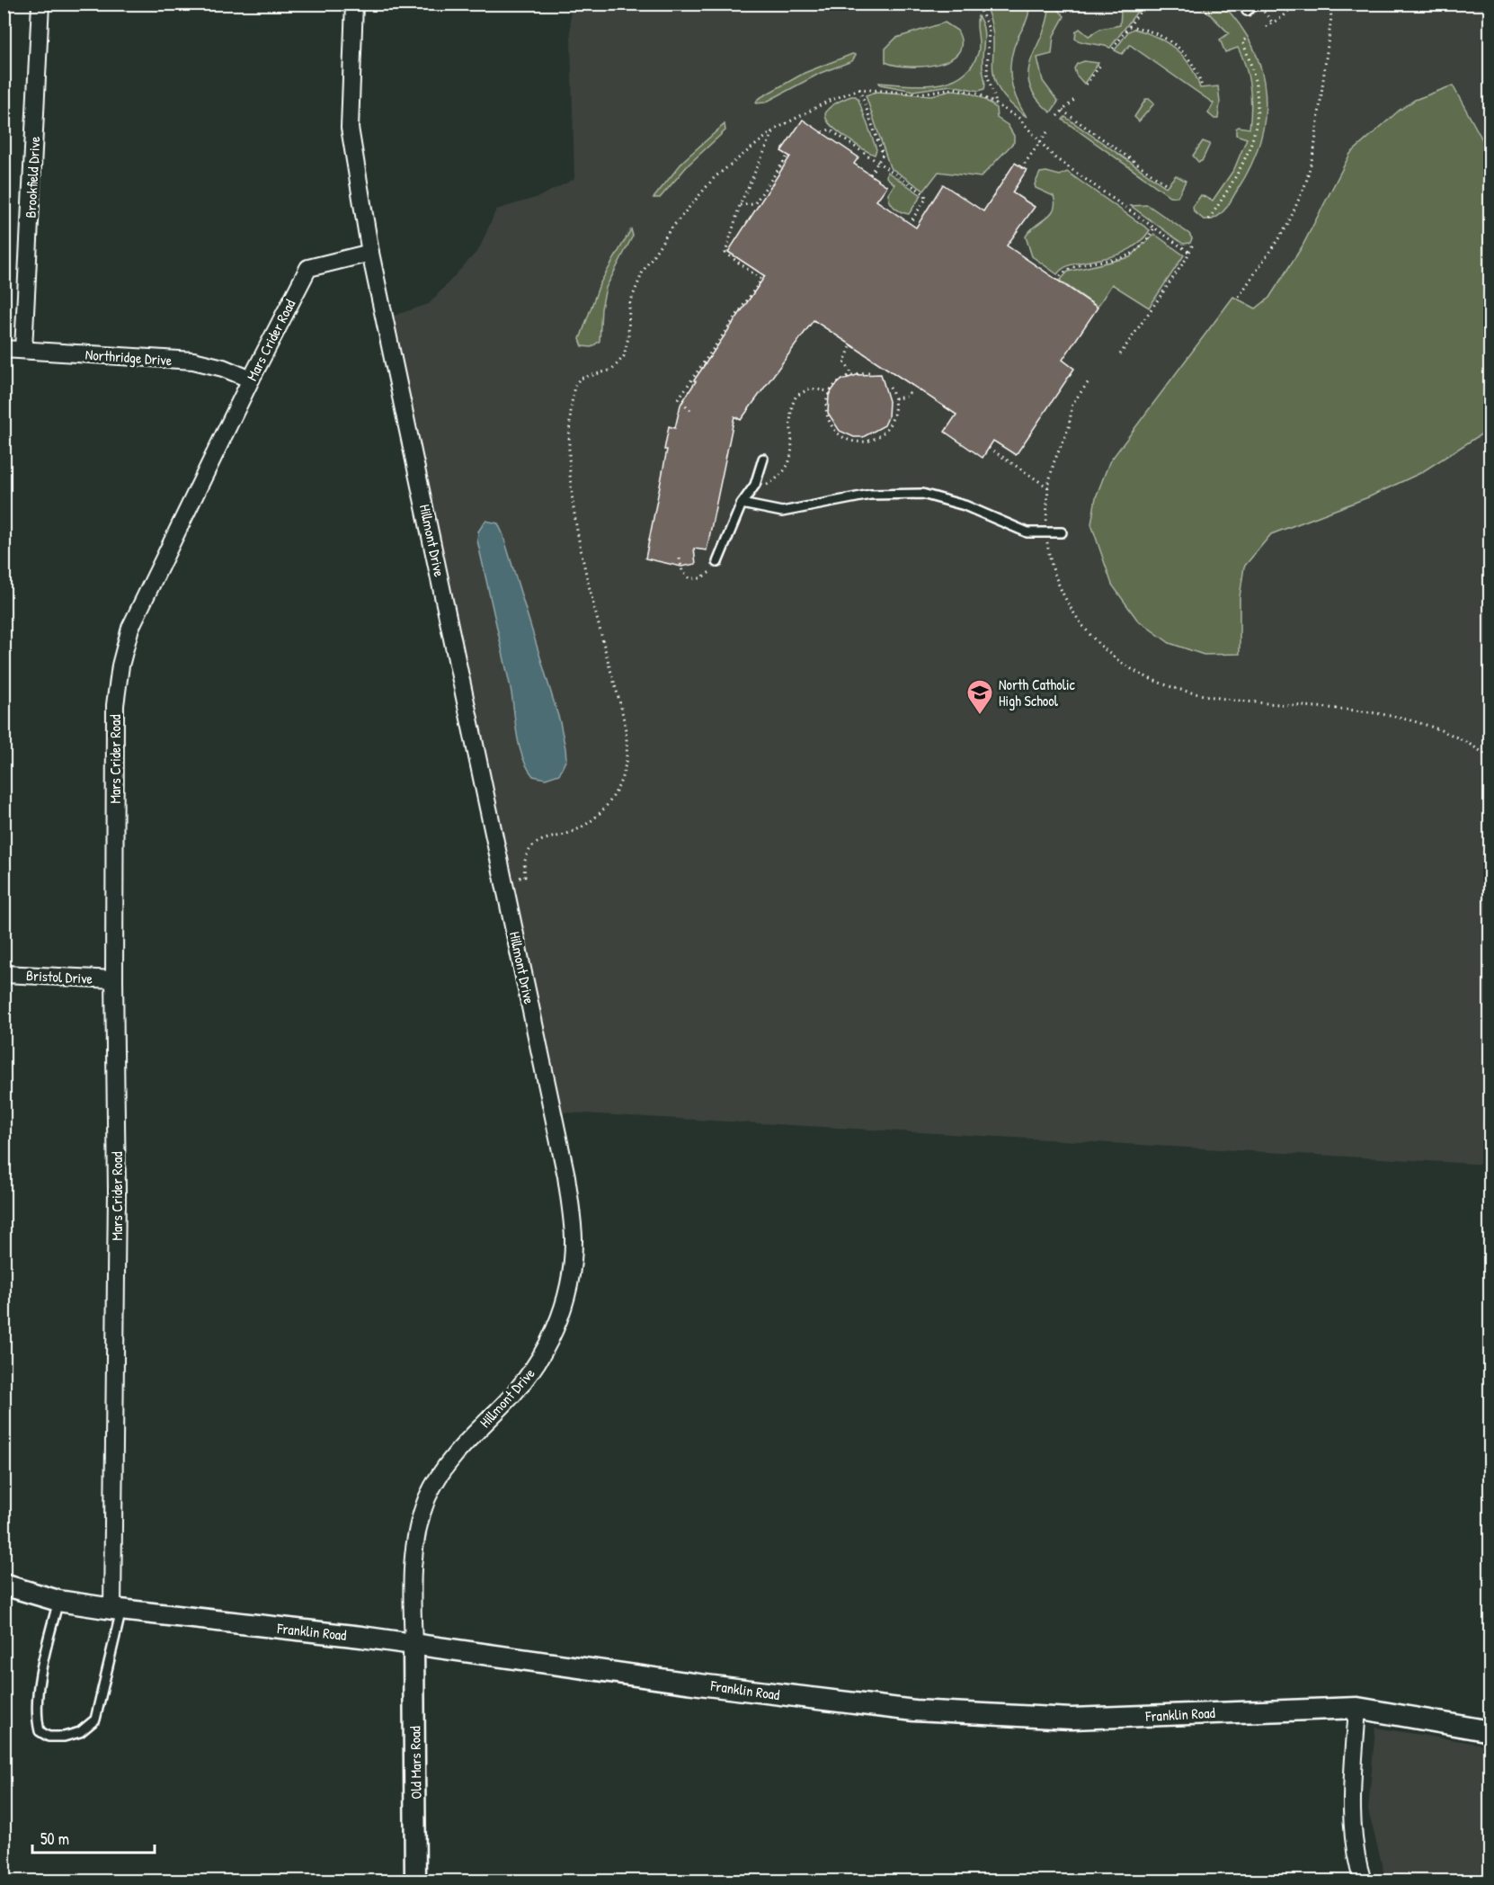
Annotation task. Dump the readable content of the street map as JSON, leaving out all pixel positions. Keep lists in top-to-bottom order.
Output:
{
  "streets": {
    "street": [
      "Brookfield Drive",
      "Mars Crider Road",
      "Northridge Drive",
      "Hillmont Drive",
      "Bristol Drive",
      "Franklin Road",
      "Old Mars Road"
    ]
  },
  "crossings": [
    ["Brookfield Drive", "Northridge Drive"],
    ["Mars Crider Road", "Northridge Drive"],
    ["Mars Crider Road", "Hillmont Drive"],
    ["Mars Crider Road", "Bristol Drive"],
    ["Mars Crider Road", "Franklin Road"],
    ["Hillmont Drive", "Franklin Road"],
    ["Hillmont Drive", "Old Mars Road"],
    ["Franklin Road", "Old Mars Road"]
  ],
  "places": {
    "school or university": ["North Catholic High School"]
  },
  "scale_bar": "50 m"
}
